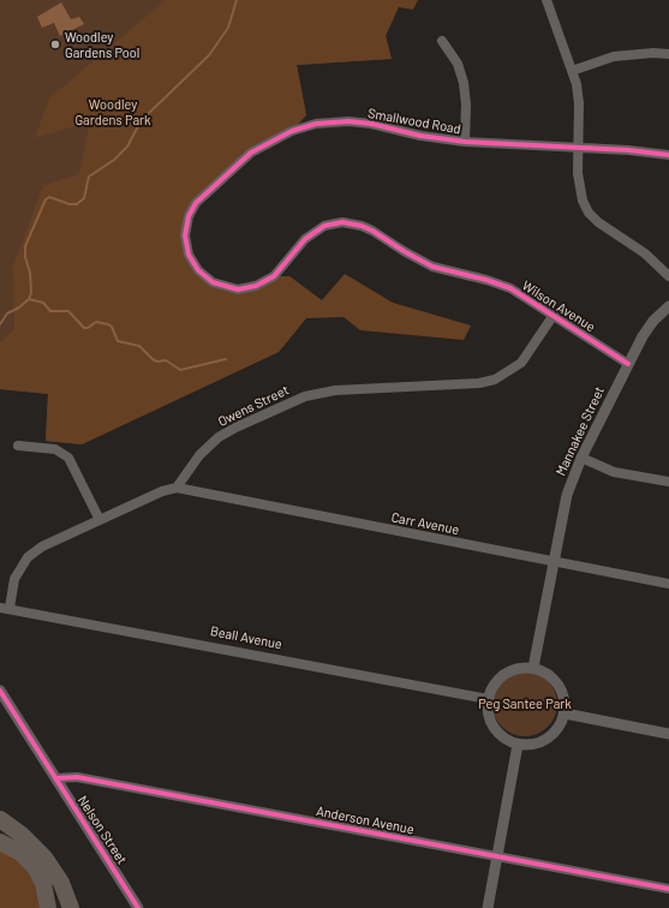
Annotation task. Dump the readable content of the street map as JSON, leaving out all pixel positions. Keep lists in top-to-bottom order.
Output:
{
  "streets": {
    "street": [
      "Smallwood Road",
      "Wilson Avenue",
      "Owens Street",
      "Mannakee Street",
      "Carr Avenue",
      "Beall Avenue",
      "Anderson Avenue",
      "Nelson Street"
    ]
  },
  "crossings": [
    ["Smallwood Road", "Wilson Avenue"],
    ["Wilson Avenue", "Owens Street"],
    ["Wilson Avenue", "Mannakee Street"],
    ["Owens Street", "Carr Avenue"],
    ["Mannakee Street", "Carr Avenue"],
    ["Mannakee Street", "Beall Avenue"],
    ["Anderson Avenue", "Nelson Street"]
  ],
  "parks": ["Woodley Gardens Park", "Peg Santee Park"],
  "places": ["Woodley Gardens Pool"]
}
